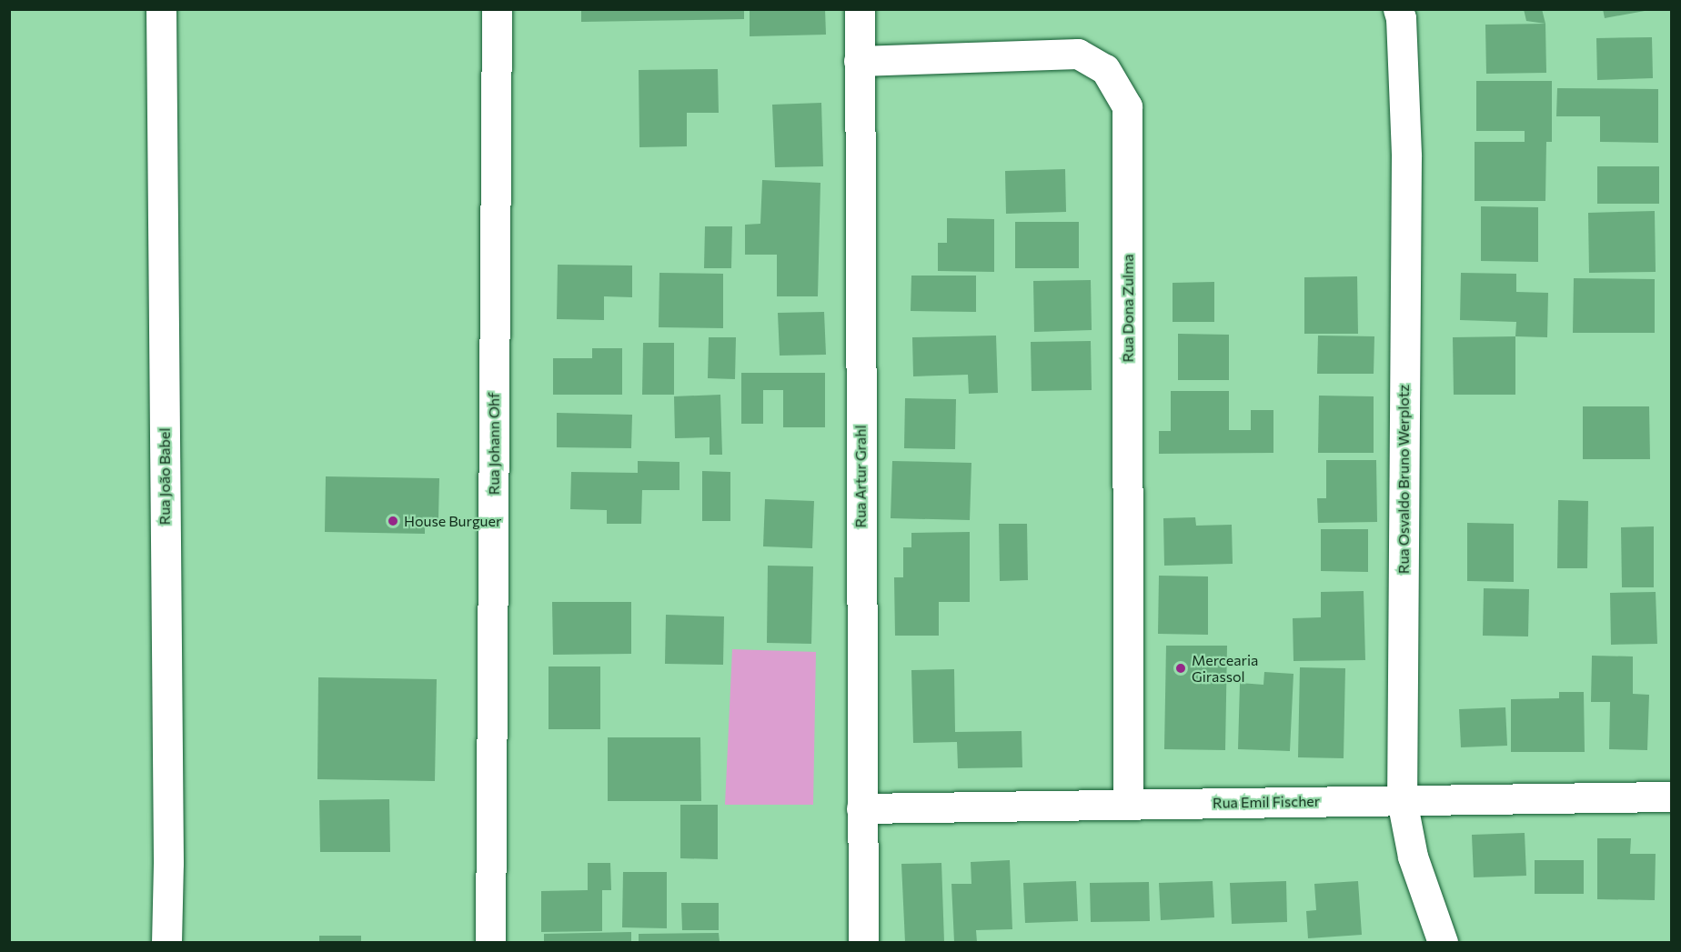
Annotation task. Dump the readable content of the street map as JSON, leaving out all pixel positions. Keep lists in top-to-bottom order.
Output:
{
  "streets": {
    "street": [
      "Rua Dona Zulma",
      "Rua Johann Ohf",
      "Rua João Babel",
      "Rua Artur Grahl",
      "Rua Osvaldo Bruno Werplotz",
      "Rua Emil Fischer"
    ]
  },
  "crossings": [
    ["Rua Dona Zulma", "Rua Artur Grahl"],
    ["Rua Dona Zulma", "Rua Emil Fischer"],
    ["Rua Artur Grahl", "Rua Emil Fischer"],
    ["Rua Osvaldo Bruno Werplotz", "Rua Emil Fischer"]
  ],
  "places": ["House Burguer", "Mercearia Girassol"]
}
